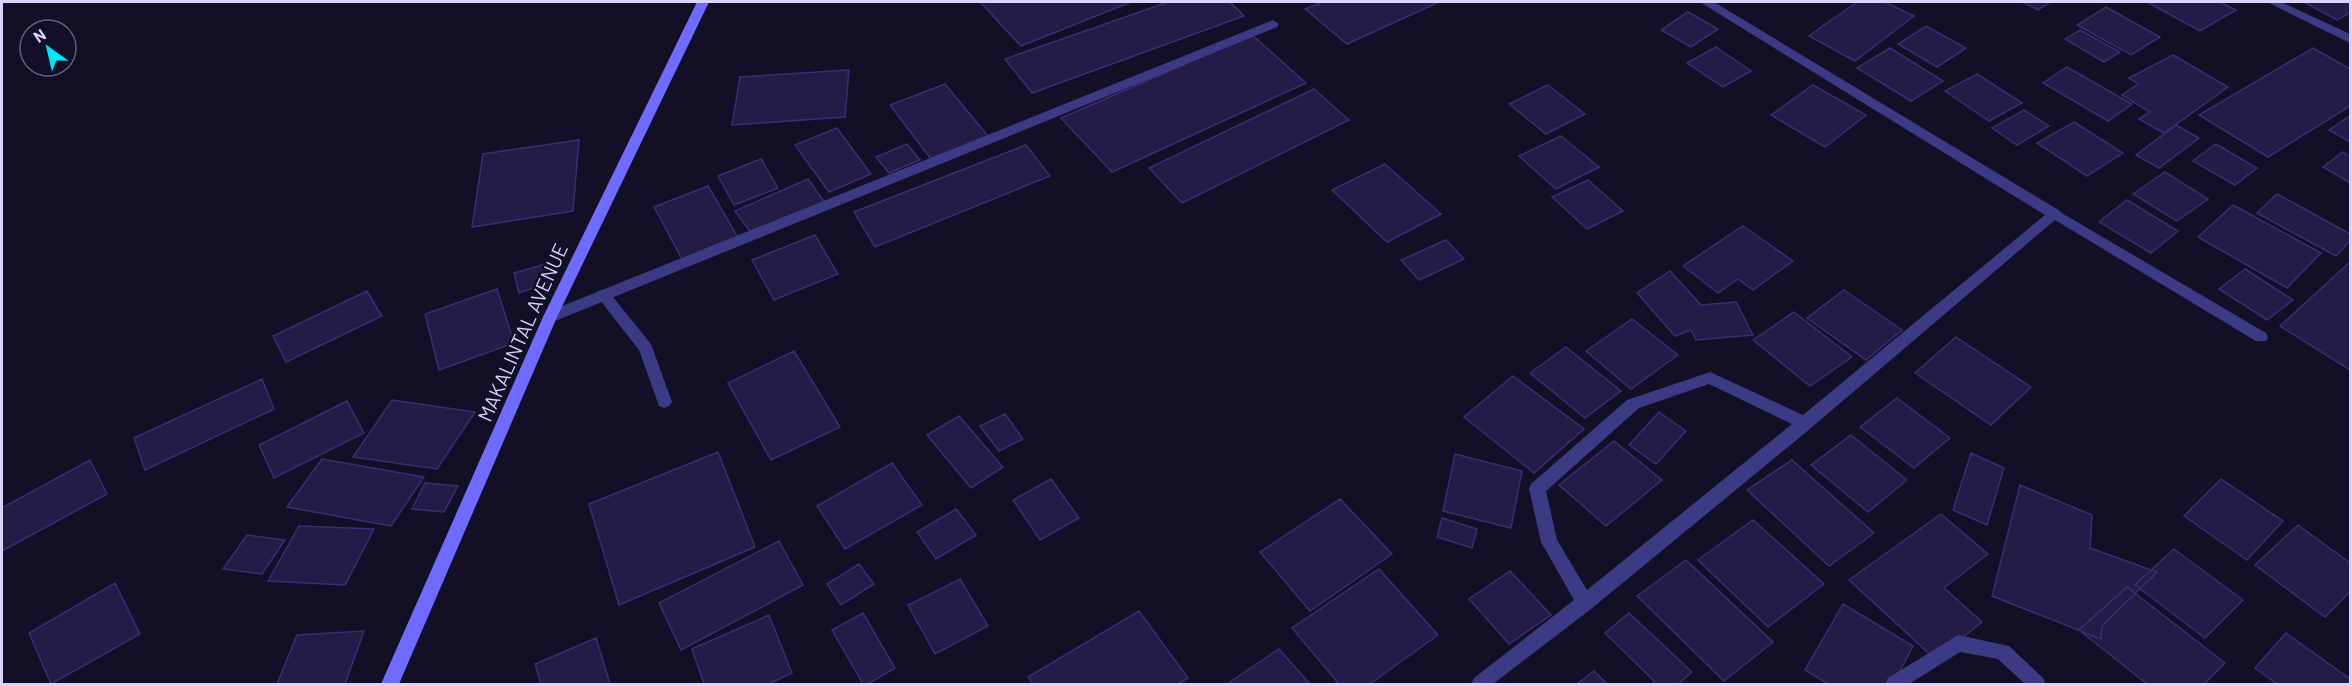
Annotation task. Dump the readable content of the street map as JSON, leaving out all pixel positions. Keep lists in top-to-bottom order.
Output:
{
  "streets": {
    "main road": ["MAKALINTAL AVENUE"]
  },
  "north": "top left"
}
